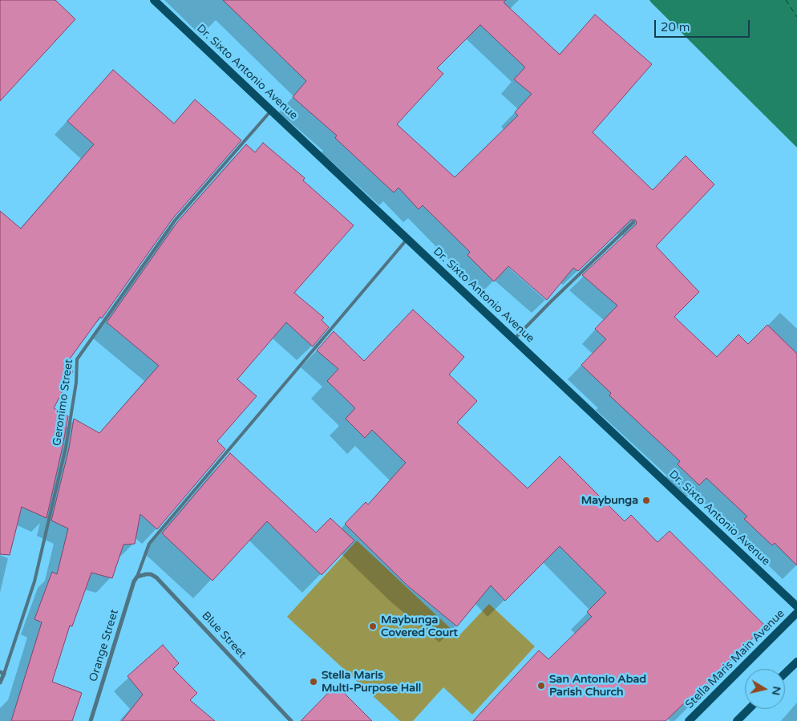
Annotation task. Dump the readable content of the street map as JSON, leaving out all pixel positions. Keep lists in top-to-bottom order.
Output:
{
  "streets": {
    "main road": ["Dr. Sixto Antonio Avenue", "Stella Maris Main Avenue"],
    "street": ["Geronimo Street", "Blue Street", "Orange Street"]
  },
  "crossings": [
    ["Dr. Sixto Antonio Avenue", "Geronimo Street"],
    ["Blue Street", "Orange Street"]
  ],
  "places": [
    "Maybunga",
    "Maybunga Covered Court",
    "Stella Maris Multi-Purpose Hall",
    "San Antonio Abad Parish Church"
  ],
  "scale_bar": "20 m",
  "north": "right"
}
